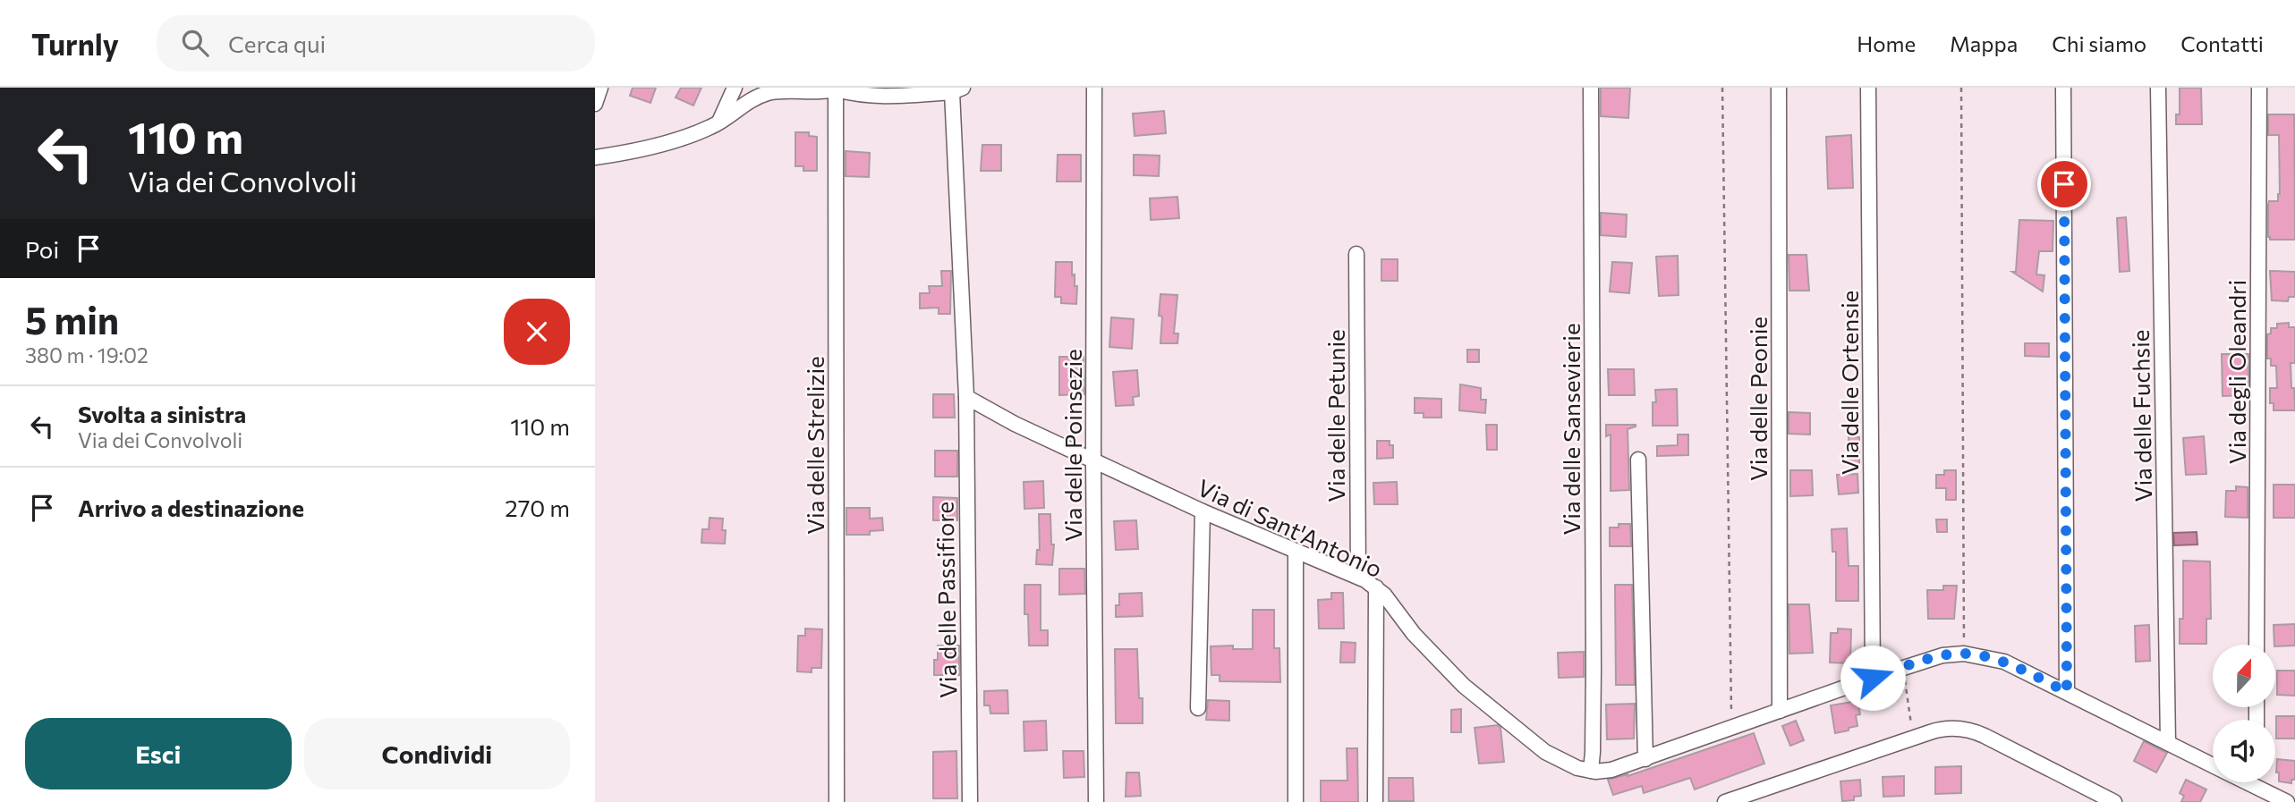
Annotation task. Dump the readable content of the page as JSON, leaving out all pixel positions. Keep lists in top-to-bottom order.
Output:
{
  "streets": {
    "street": [
      "Via degli Oleandri",
      "Via delle Ortensie",
      "Via delle Peonie",
      "Via delle Petunie",
      "Via delle Fuchsie",
      "Via delle Sansevierie",
      "Via delle Strelizie",
      "Via delle Poinsezie",
      "Via di Sant'Antonio",
      "Via delle Passifiore"
    ]
  },
  "crossings": [
    ["Via delle Ortensie", "Via di Sant'Antonio"],
    ["Via delle Peonie", "Via di Sant'Antonio"],
    ["Via delle Petunie", "Via di Sant'Antonio"],
    ["Via delle Fuchsie", "Via di Sant'Antonio"],
    ["Via delle Sansevierie", "Via di Sant'Antonio"],
    ["Via delle Poinsezie", "Via di Sant'Antonio"],
    ["Via di Sant'Antonio", "Via delle Passifiore"]
  ],
  "north": "top",
  "page": {
    "header": "Turnly",
    "search": "Cerca qui",
    "nav": [
      "Home",
      "Mappa",
      "Chi siamo",
      "Contatti"
    ],
    "turn": ["110 m", "Via dei Convolvoli"],
    "then": "Poi",
    "heading": ["5 min", "380 m · 19:02"],
    "list": [
      {
        "name": "Svolta a sinistra",
        "note": "Via dei Convolvoli",
        "value": "110 m"
      },
      {
        "name": "Arrivo a destinazione",
        "value": "270 m"
      }
    ],
    "buttons": ["Esci", "Condividi"]
  }
}
